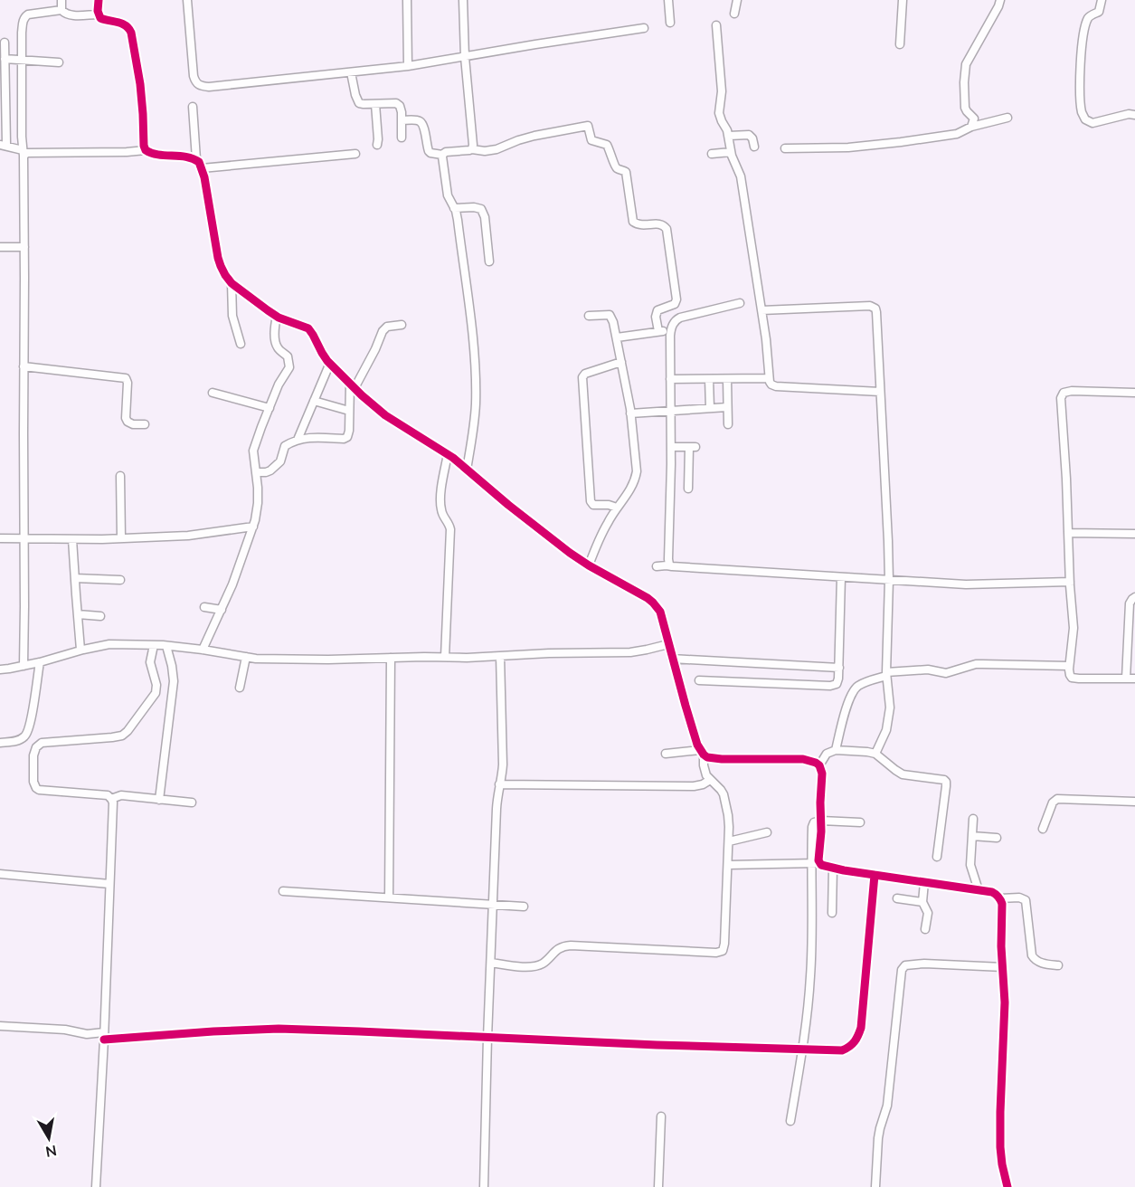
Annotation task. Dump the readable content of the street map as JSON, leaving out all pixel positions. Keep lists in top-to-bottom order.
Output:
{
  "north": "bottom"
}
